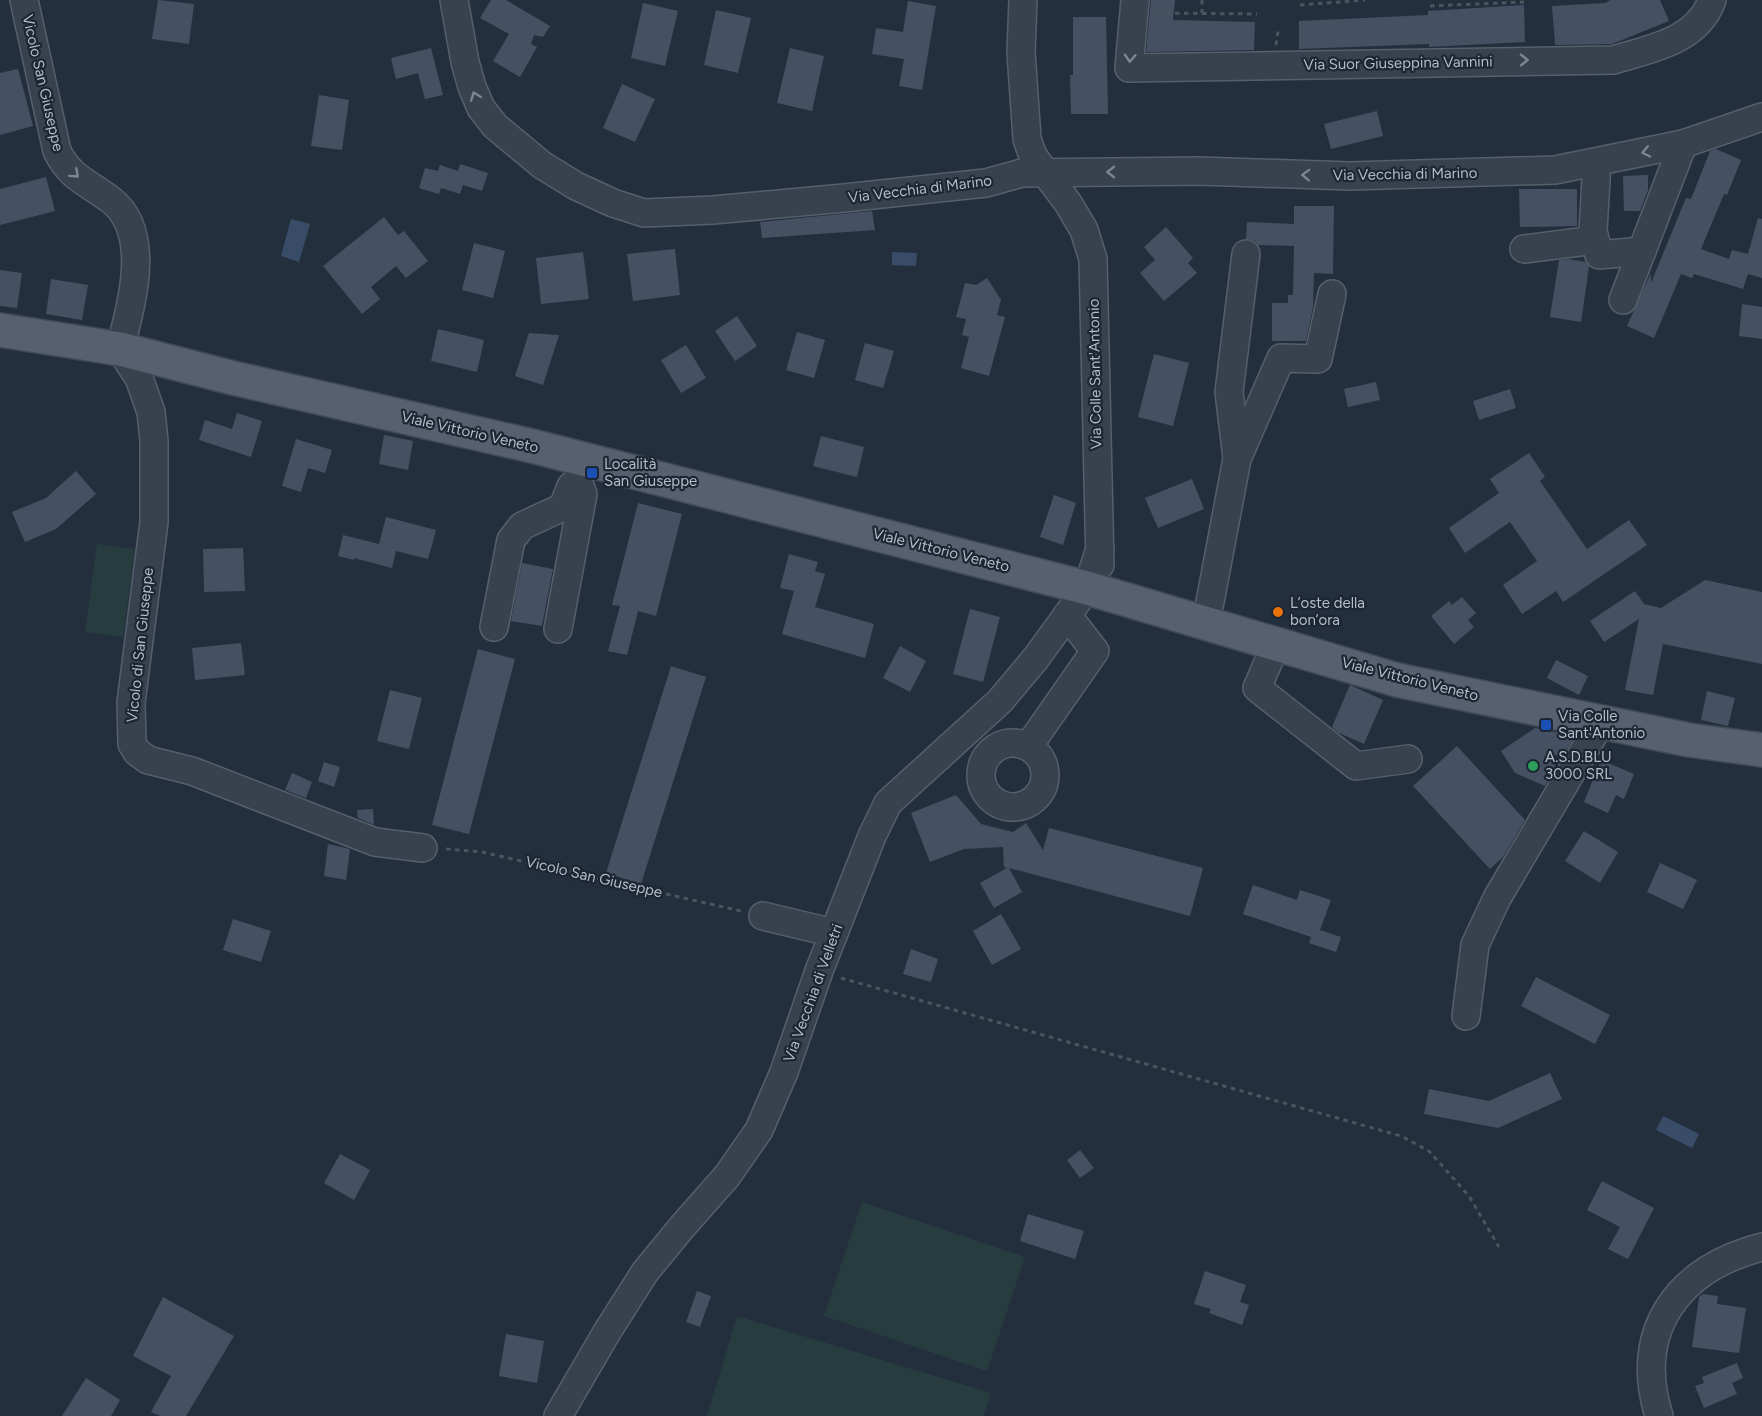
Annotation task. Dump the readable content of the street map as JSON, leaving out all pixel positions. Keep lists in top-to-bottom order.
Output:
{
  "streets": {
    "main road": ["Viale Vittorio Veneto"],
    "street": [
      "Via Suor Giuseppina Vannini",
      "Vicolo San Giuseppe",
      "Via Vecchia di Marino",
      "Via Colle Sant'Antonio",
      "Vicolo di San Giuseppe",
      "Via Vecchia di Velletri"
    ]
  },
  "crossings": [
    ["Vicolo San Giuseppe", "Viale Vittorio Veneto"],
    ["Vicolo San Giuseppe", "Vicolo di San Giuseppe"],
    ["Via Vecchia di Marino", "Via Colle Sant'Antonio"],
    ["Via Colle Sant'Antonio", "Viale Vittorio Veneto"],
    ["Via Colle Sant'Antonio", "Via Vecchia di Velletri"],
    ["Viale Vittorio Veneto", "Vicolo di San Giuseppe"],
    ["Viale Vittorio Veneto", "Via Vecchia di Velletri"]
  ],
  "one_way": ["Via Suor Giuseppina Vannini", "Vicolo San Giuseppe", "Via Vecchia di Marino"],
  "places": {
    "transit": ["Località San Giuseppe", "Via Colle Sant'Antonio"],
    "other": ["L’oste della bon’ora", "A.S.D.BLU 3000 SRL"]
  }
}
